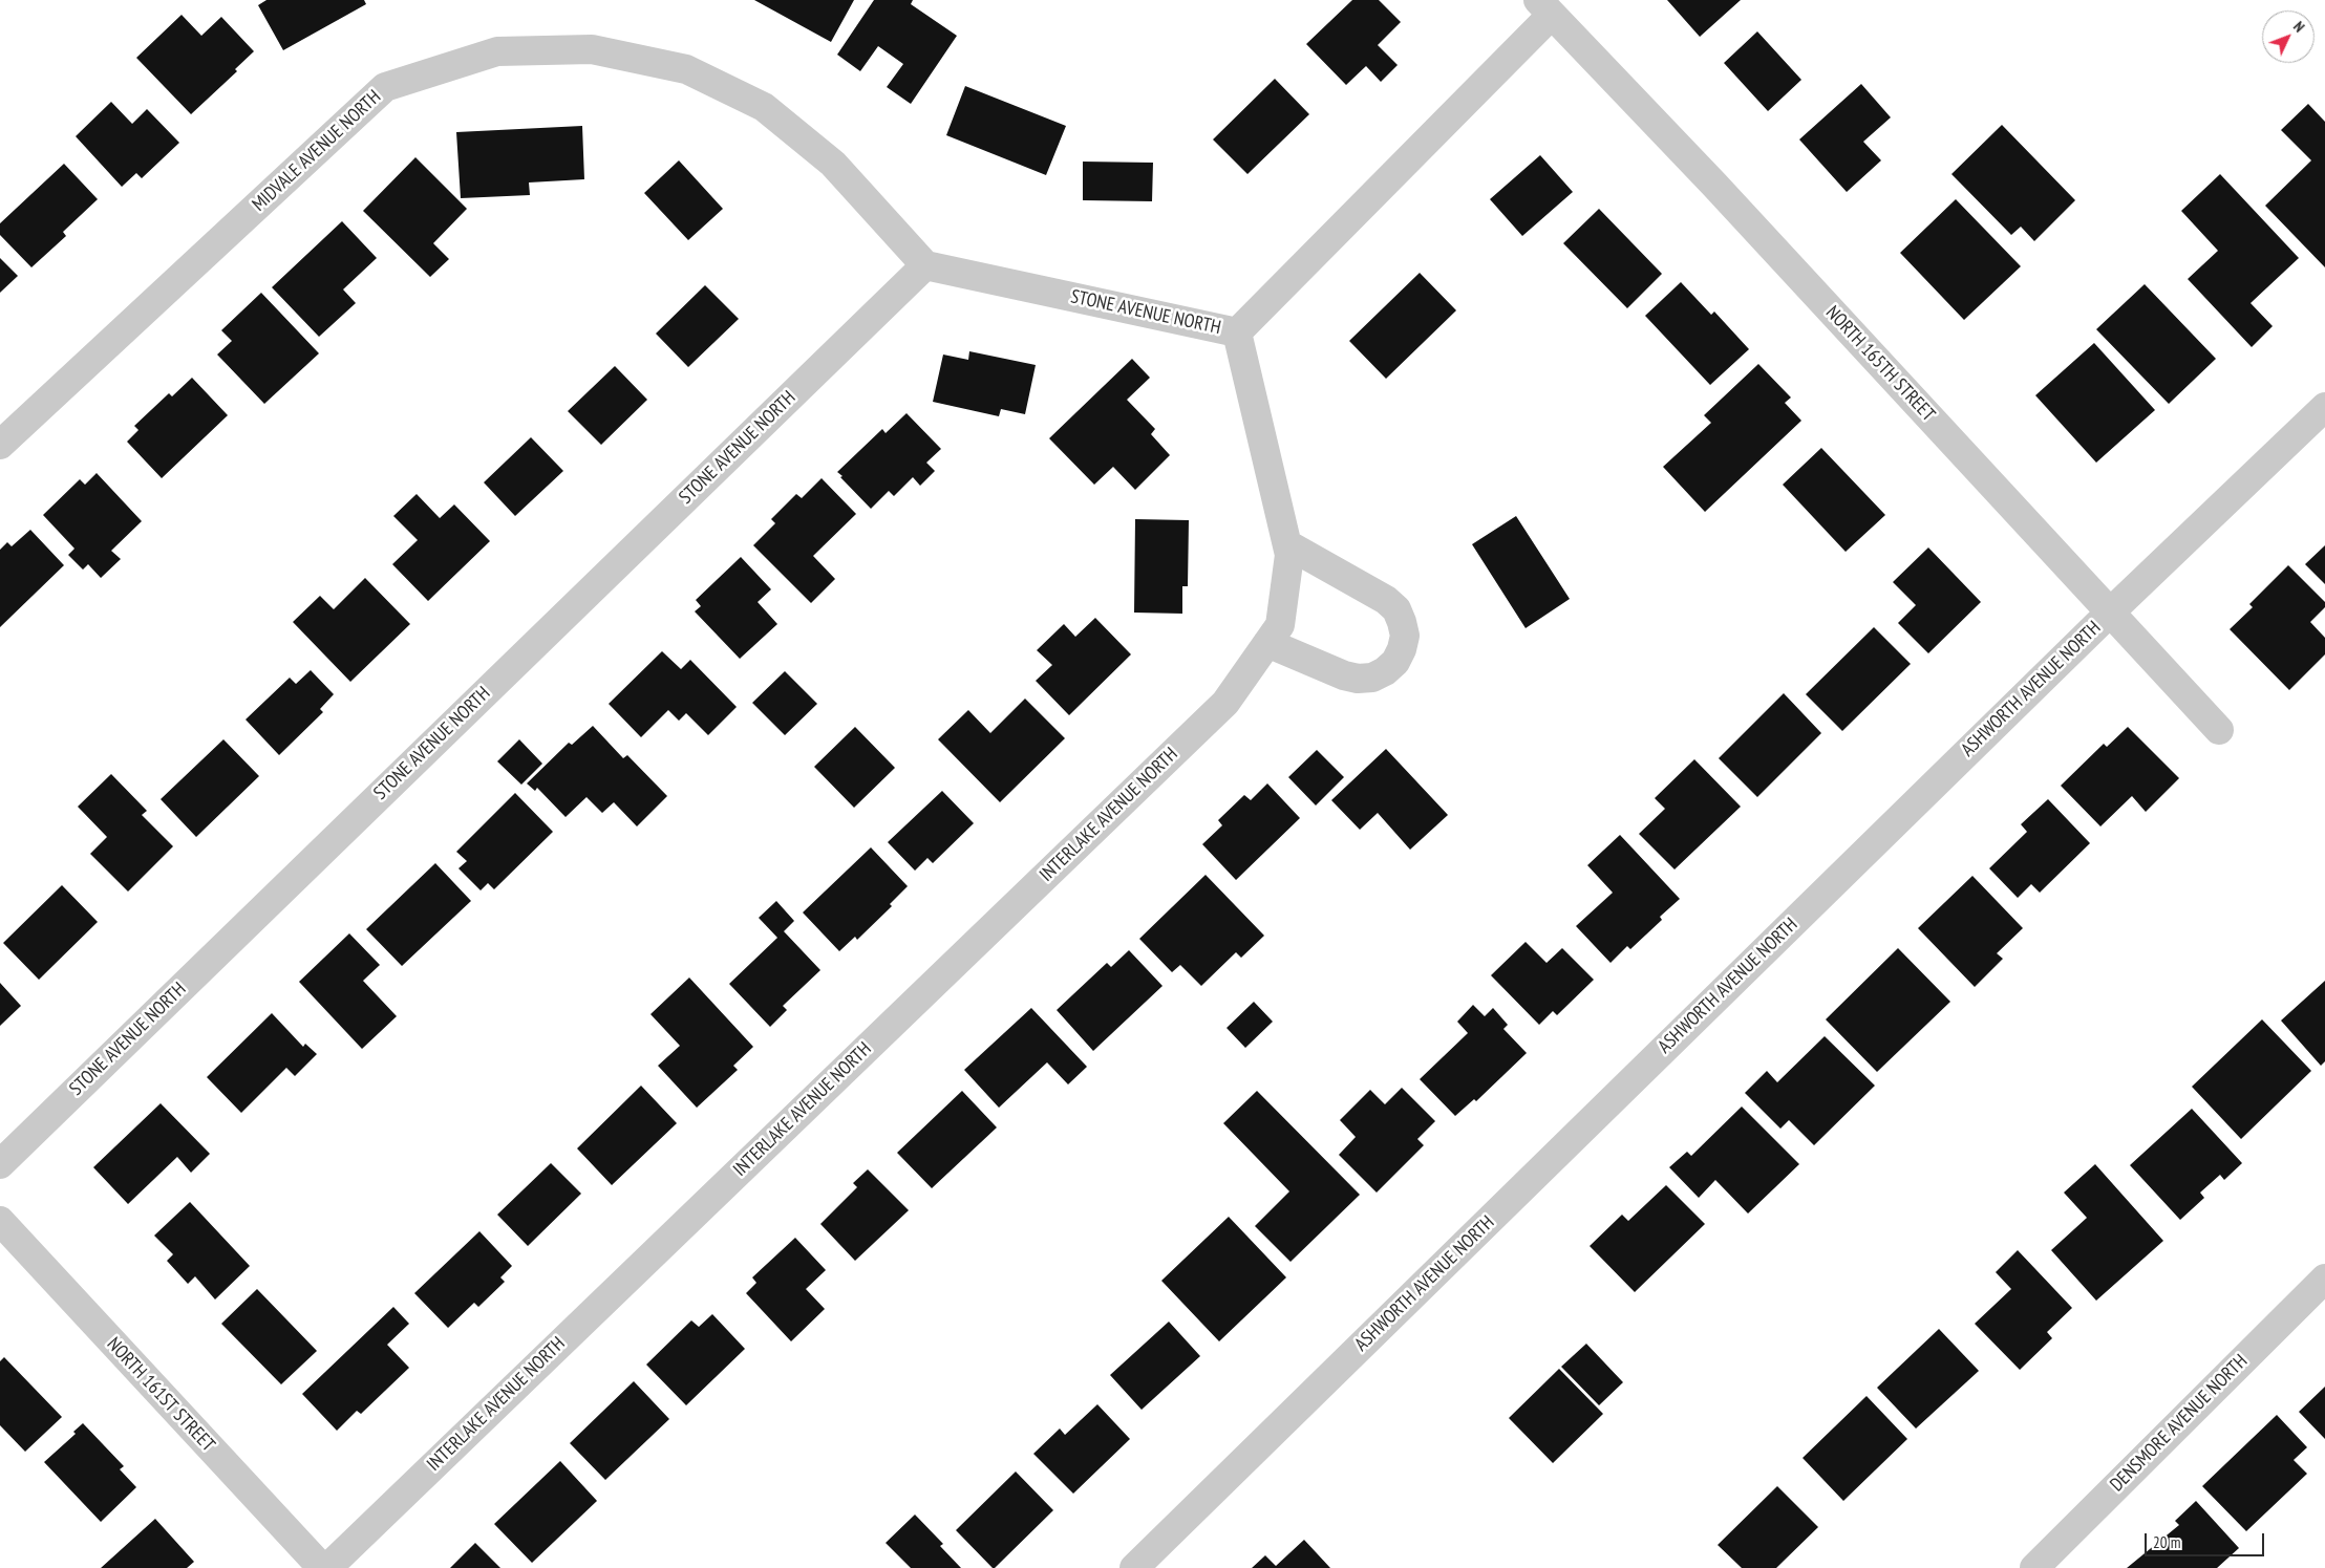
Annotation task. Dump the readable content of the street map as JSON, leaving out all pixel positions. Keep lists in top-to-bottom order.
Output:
{
  "streets": {
    "street": [
      "MIDVALE AVENUE NORTH",
      "STONE AVENUE NORTH",
      "NORTH 165TH STREET",
      "ASHWORTH AVENUE NORTH",
      "INTERLAKE AVENUE NORTH",
      "NORTH 161ST STREET",
      "DENSMORE AVENUE NORTH"
    ]
  },
  "crossings": [
    ["MIDVALE AVENUE NORTH", "STONE AVENUE NORTH"],
    ["STONE AVENUE NORTH", "NORTH 165TH STREET"],
    ["STONE AVENUE NORTH", "INTERLAKE AVENUE NORTH"],
    ["NORTH 165TH STREET", "ASHWORTH AVENUE NORTH"]
  ],
  "scale_bar": "20 m",
  "north": "top right"
}
